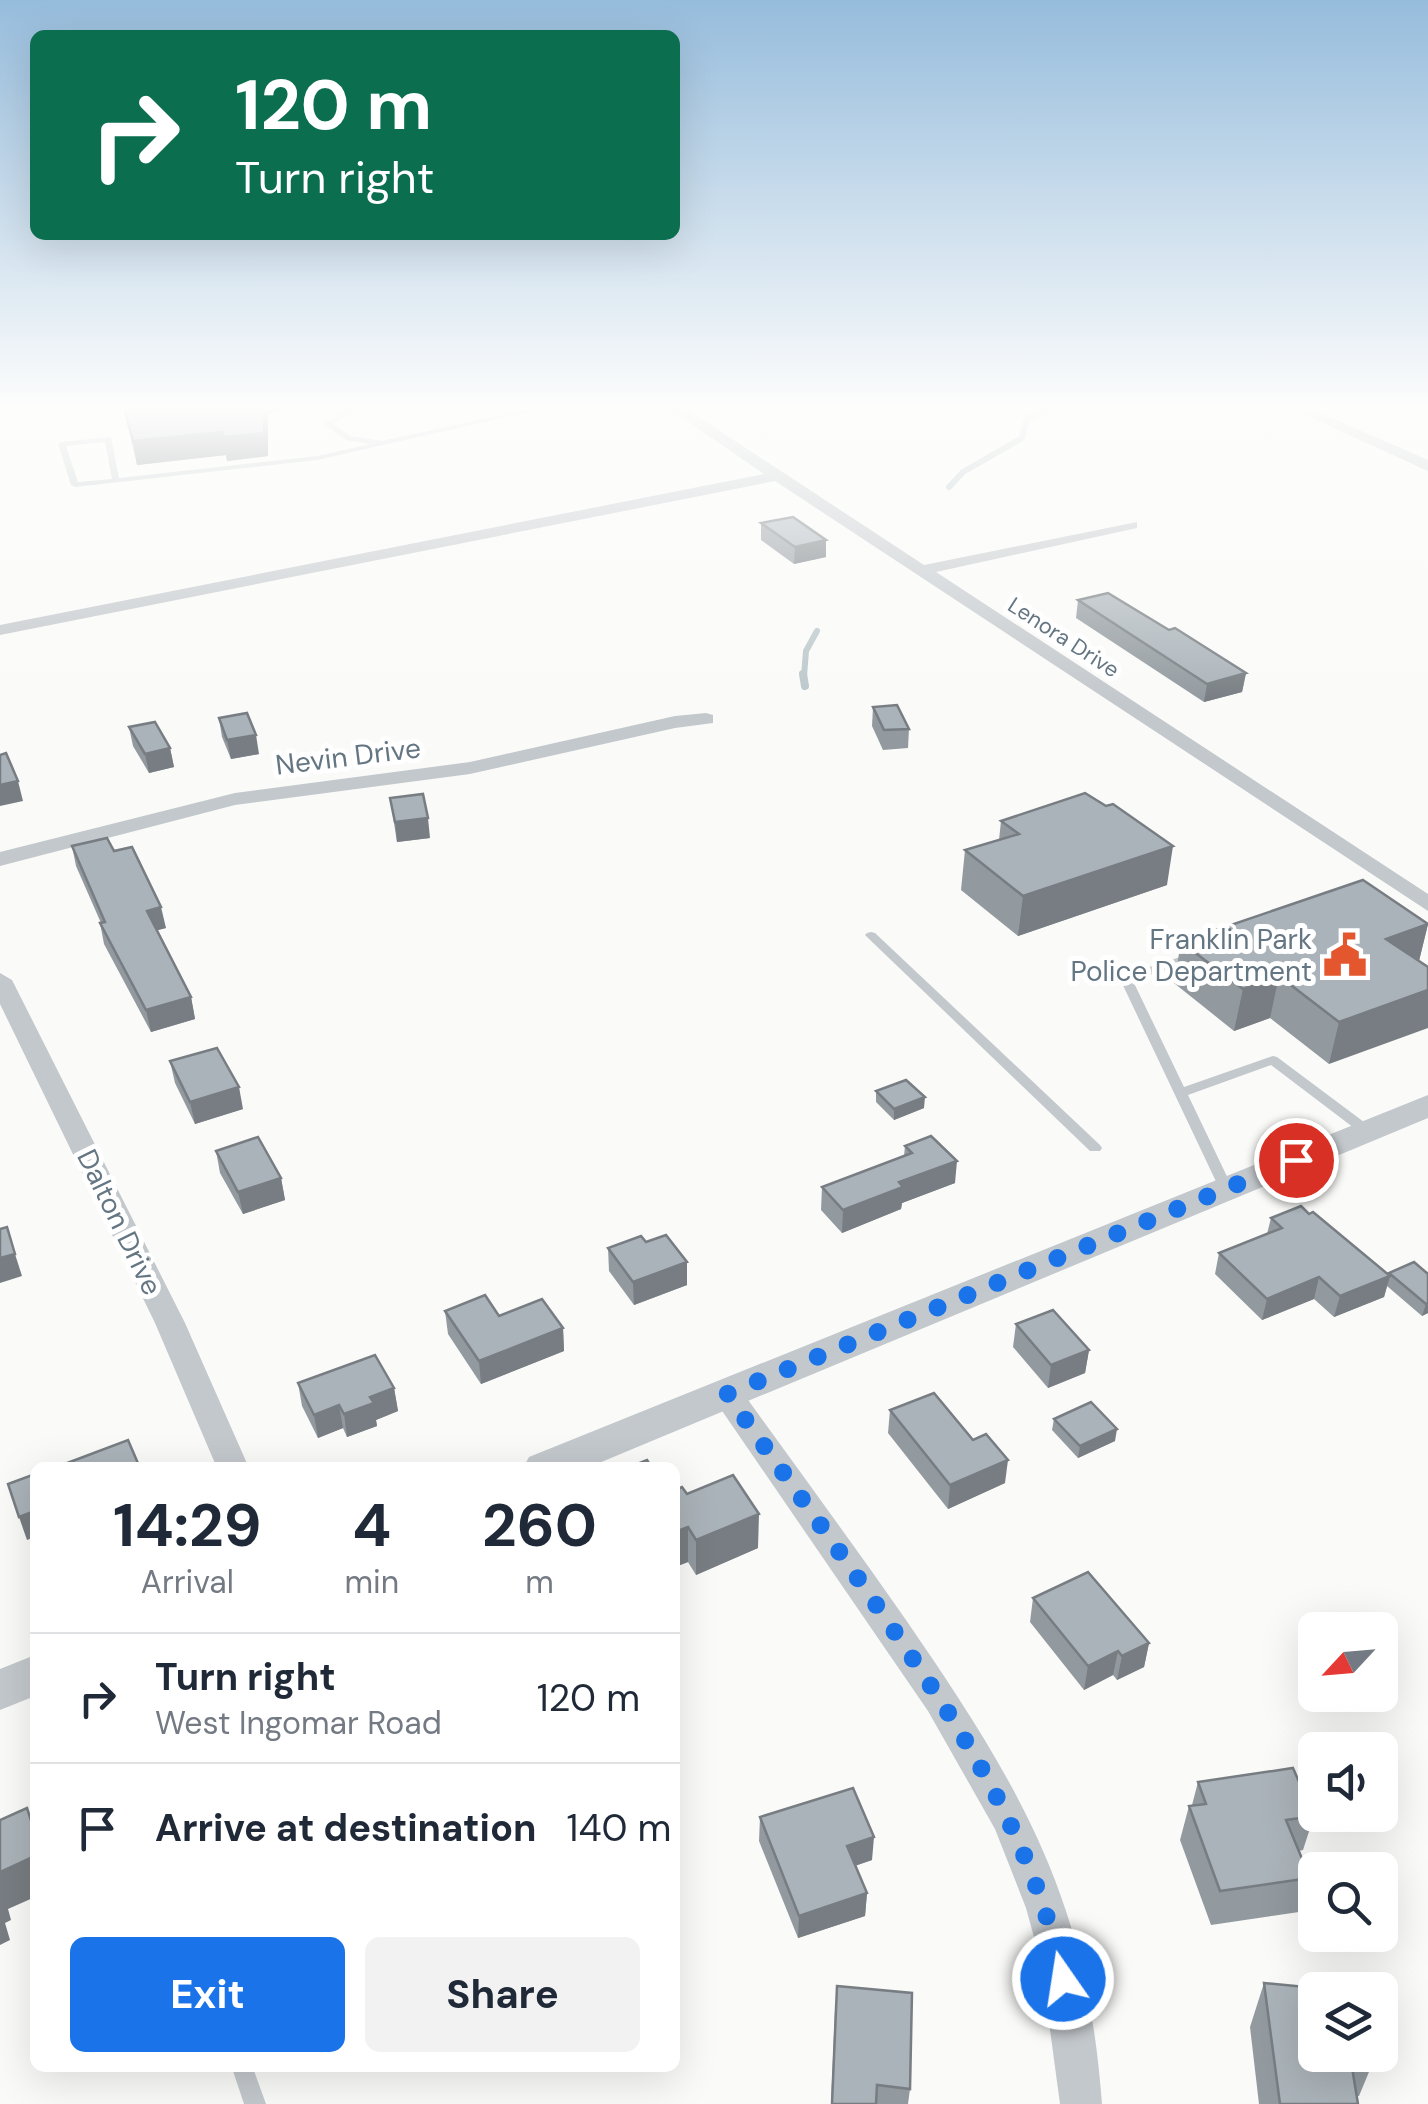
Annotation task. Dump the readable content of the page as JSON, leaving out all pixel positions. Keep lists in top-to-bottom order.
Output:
{
  "streets": {
    "street": ["Lenora Drive", "Nevin Drive", "Dalton Drive"]
  },
  "places": {
    "public building": ["Franklin Park Police Department"]
  },
  "north": "bottom left",
  "page": {
    "turn": ["120 m", "Turn right"],
    "eta": [
      "14:29",
      "Arrival",
      "4",
      "min",
      "260",
      "m"
    ],
    "list": [
      {
        "name": "Turn right",
        "note": "West Ingomar Road",
        "value": "120 m"
      },
      {
        "name": "Arrive at destination",
        "value": "140 m"
      }
    ],
    "buttons": ["Exit", "Share"]
  }
}
